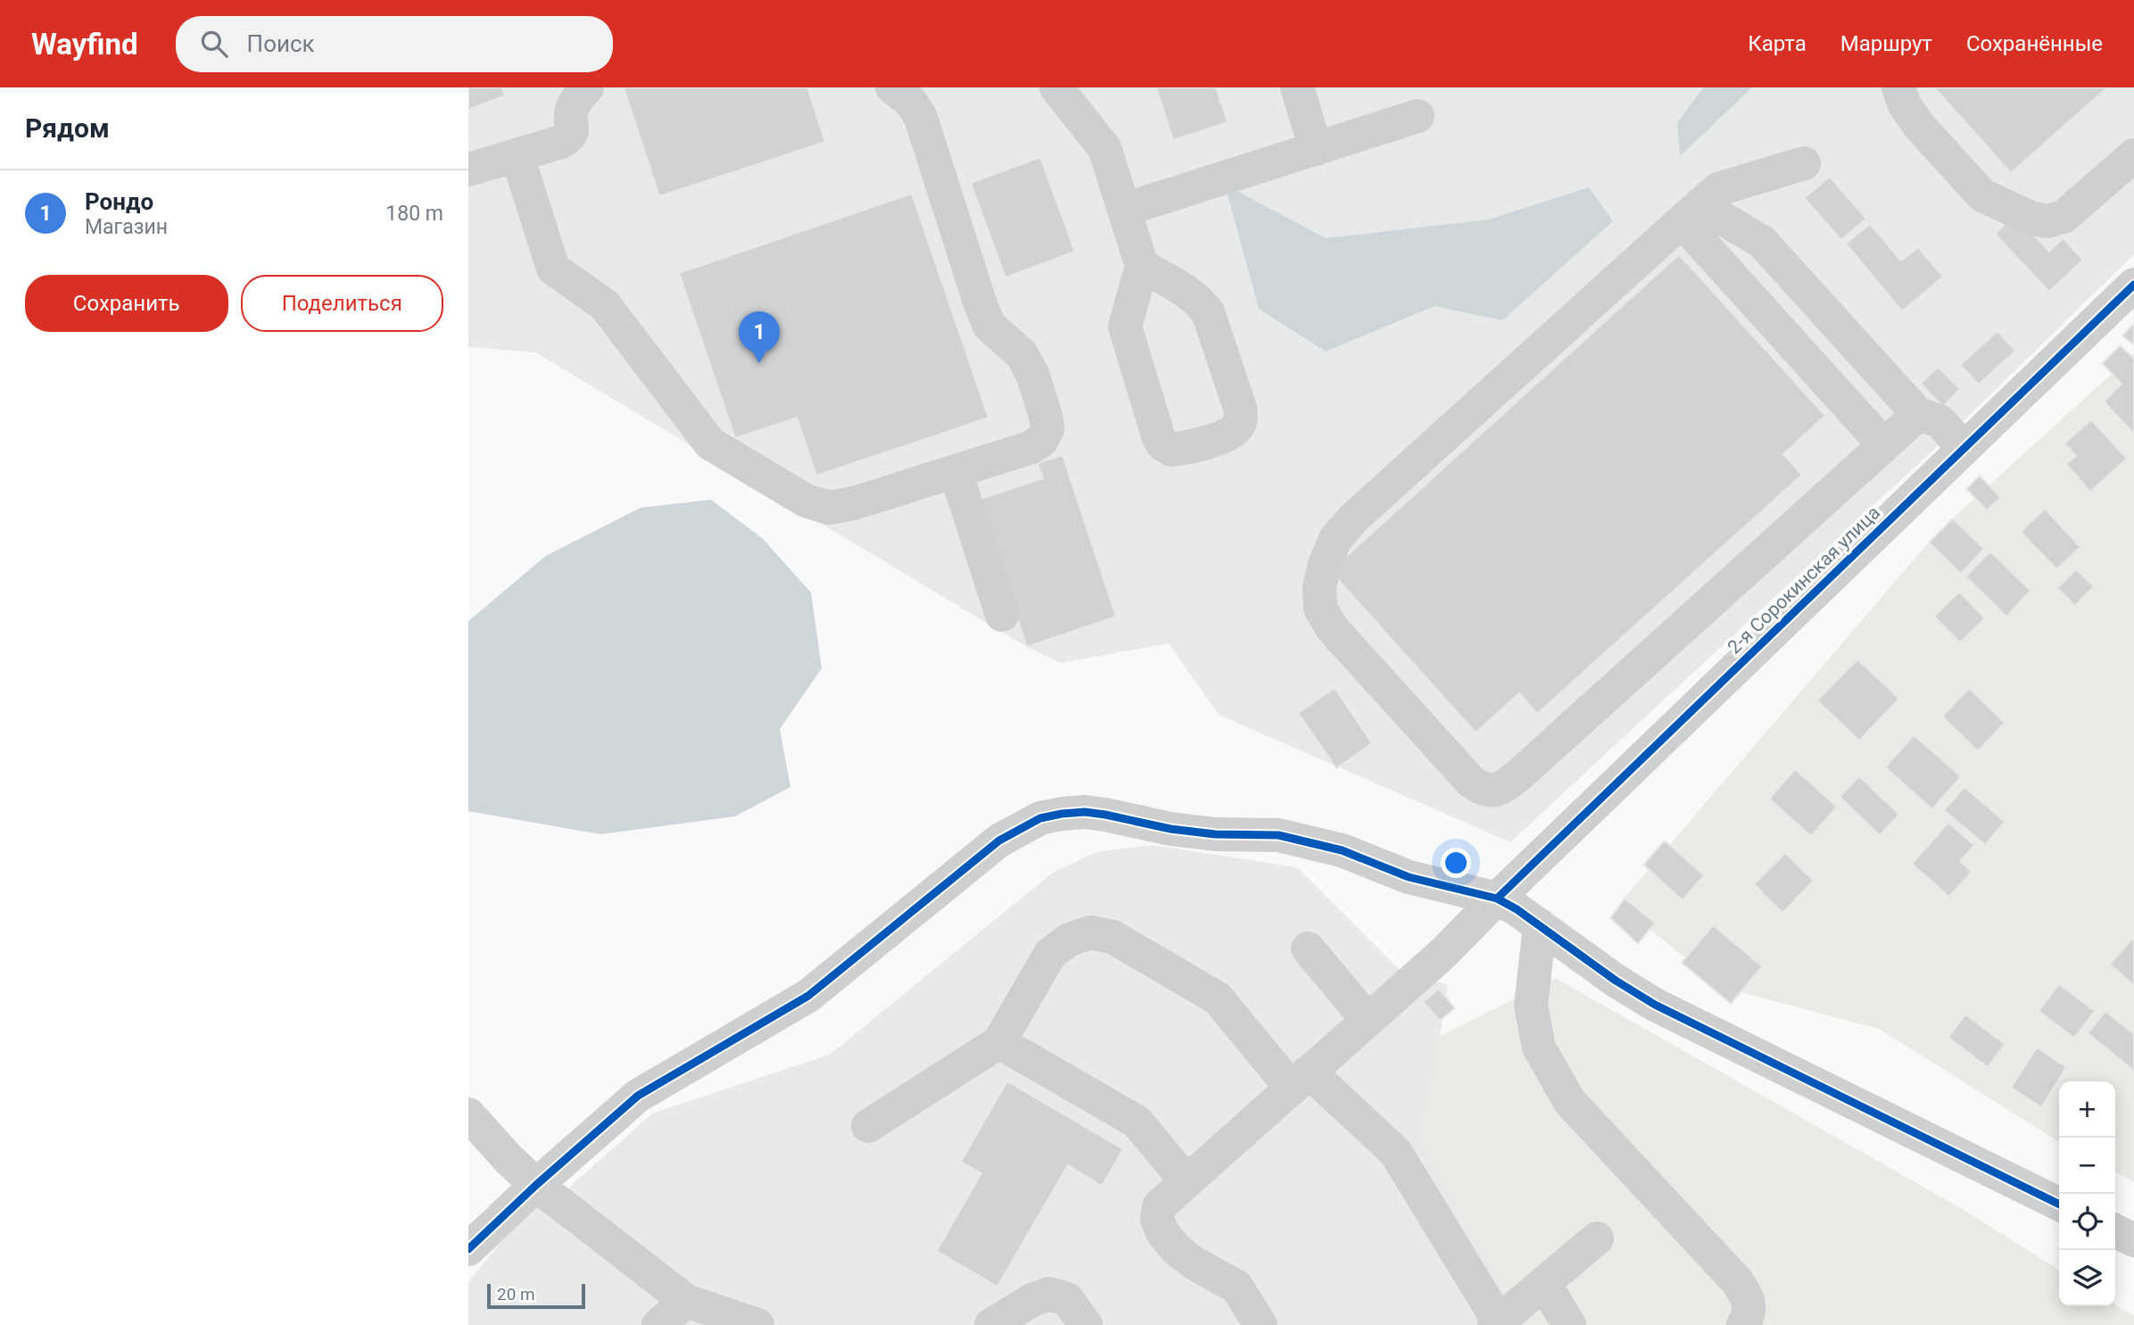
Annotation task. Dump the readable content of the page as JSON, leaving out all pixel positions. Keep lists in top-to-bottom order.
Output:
{
  "streets": {
    "street": ["2-я Сорокинская улица"]
  },
  "scale_bar": "20 m",
  "page": {
    "header": "Wayfind",
    "search": "Поиск",
    "nav": ["Карта", "Маршрут", "Сохранённые"],
    "heading": "Рядом",
    "list": [
      {
        "mark": "1",
        "name": "Рондо",
        "note": "Магазин",
        "value": "180 m"
      }
    ],
    "buttons": ["Сохранить", "Поделиться"],
    "pins": "1",
    "map_buttons": ["+", "−"],
    "scale": "20 m"
  }
}
